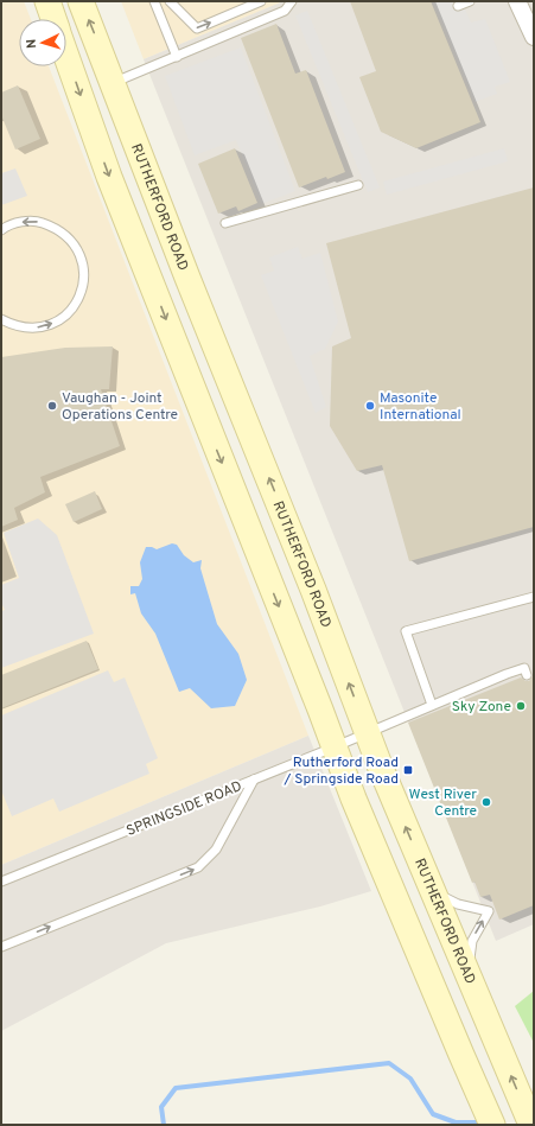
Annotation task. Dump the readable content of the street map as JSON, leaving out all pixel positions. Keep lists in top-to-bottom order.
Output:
{
  "streets": {
    "main road": ["RUTHERFORD ROAD"],
    "lane": ["SPRINGSIDE ROAD"]
  },
  "crossings": [
    ["RUTHERFORD ROAD", "SPRINGSIDE ROAD"]
  ],
  "places": {
    "other": [
      "Vaughan - Joint Operations Centre",
      "Masonite International",
      "Sky Zone",
      "West River Centre"
    ],
    "transit": ["Rutherford Road / Springside Road"]
  },
  "north": "left"
}
